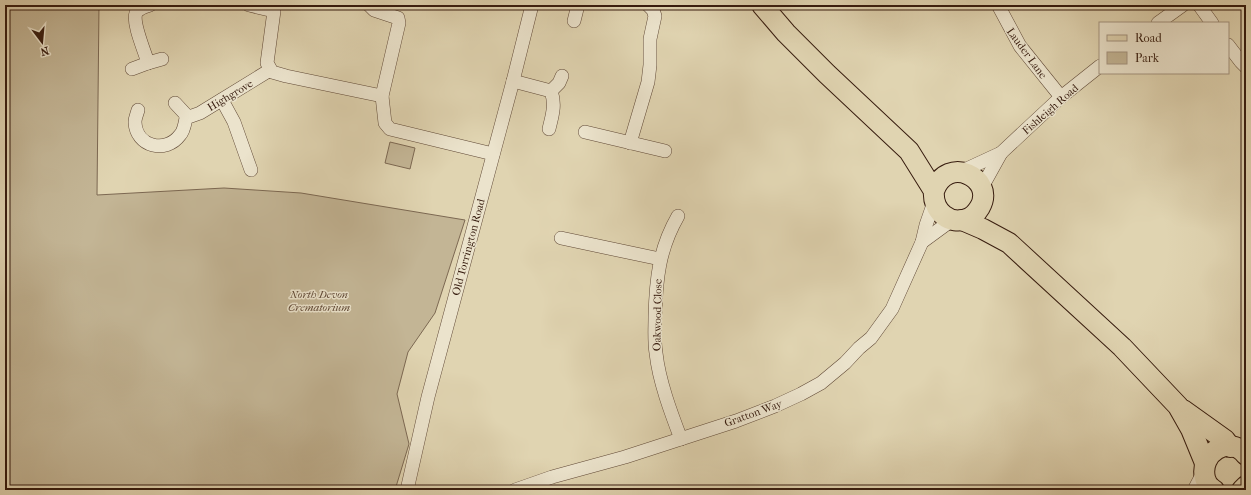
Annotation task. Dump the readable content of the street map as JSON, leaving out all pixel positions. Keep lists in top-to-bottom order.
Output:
{
  "streets": {
    "street": [
      "Lauder Lane",
      "Highgrove",
      "Fishleigh Road",
      "Old Torrington Road",
      "Oakwood Close",
      "Gratton Way"
    ]
  },
  "crossings": [
    ["Lauder Lane", "Fishleigh Road"],
    ["Fishleigh Road", "Gratton Way"],
    ["Oakwood Close", "Gratton Way"]
  ],
  "parks": ["North Devon Crematorium"],
  "legend": ["Road", "Park"],
  "north": "bottom"
}
